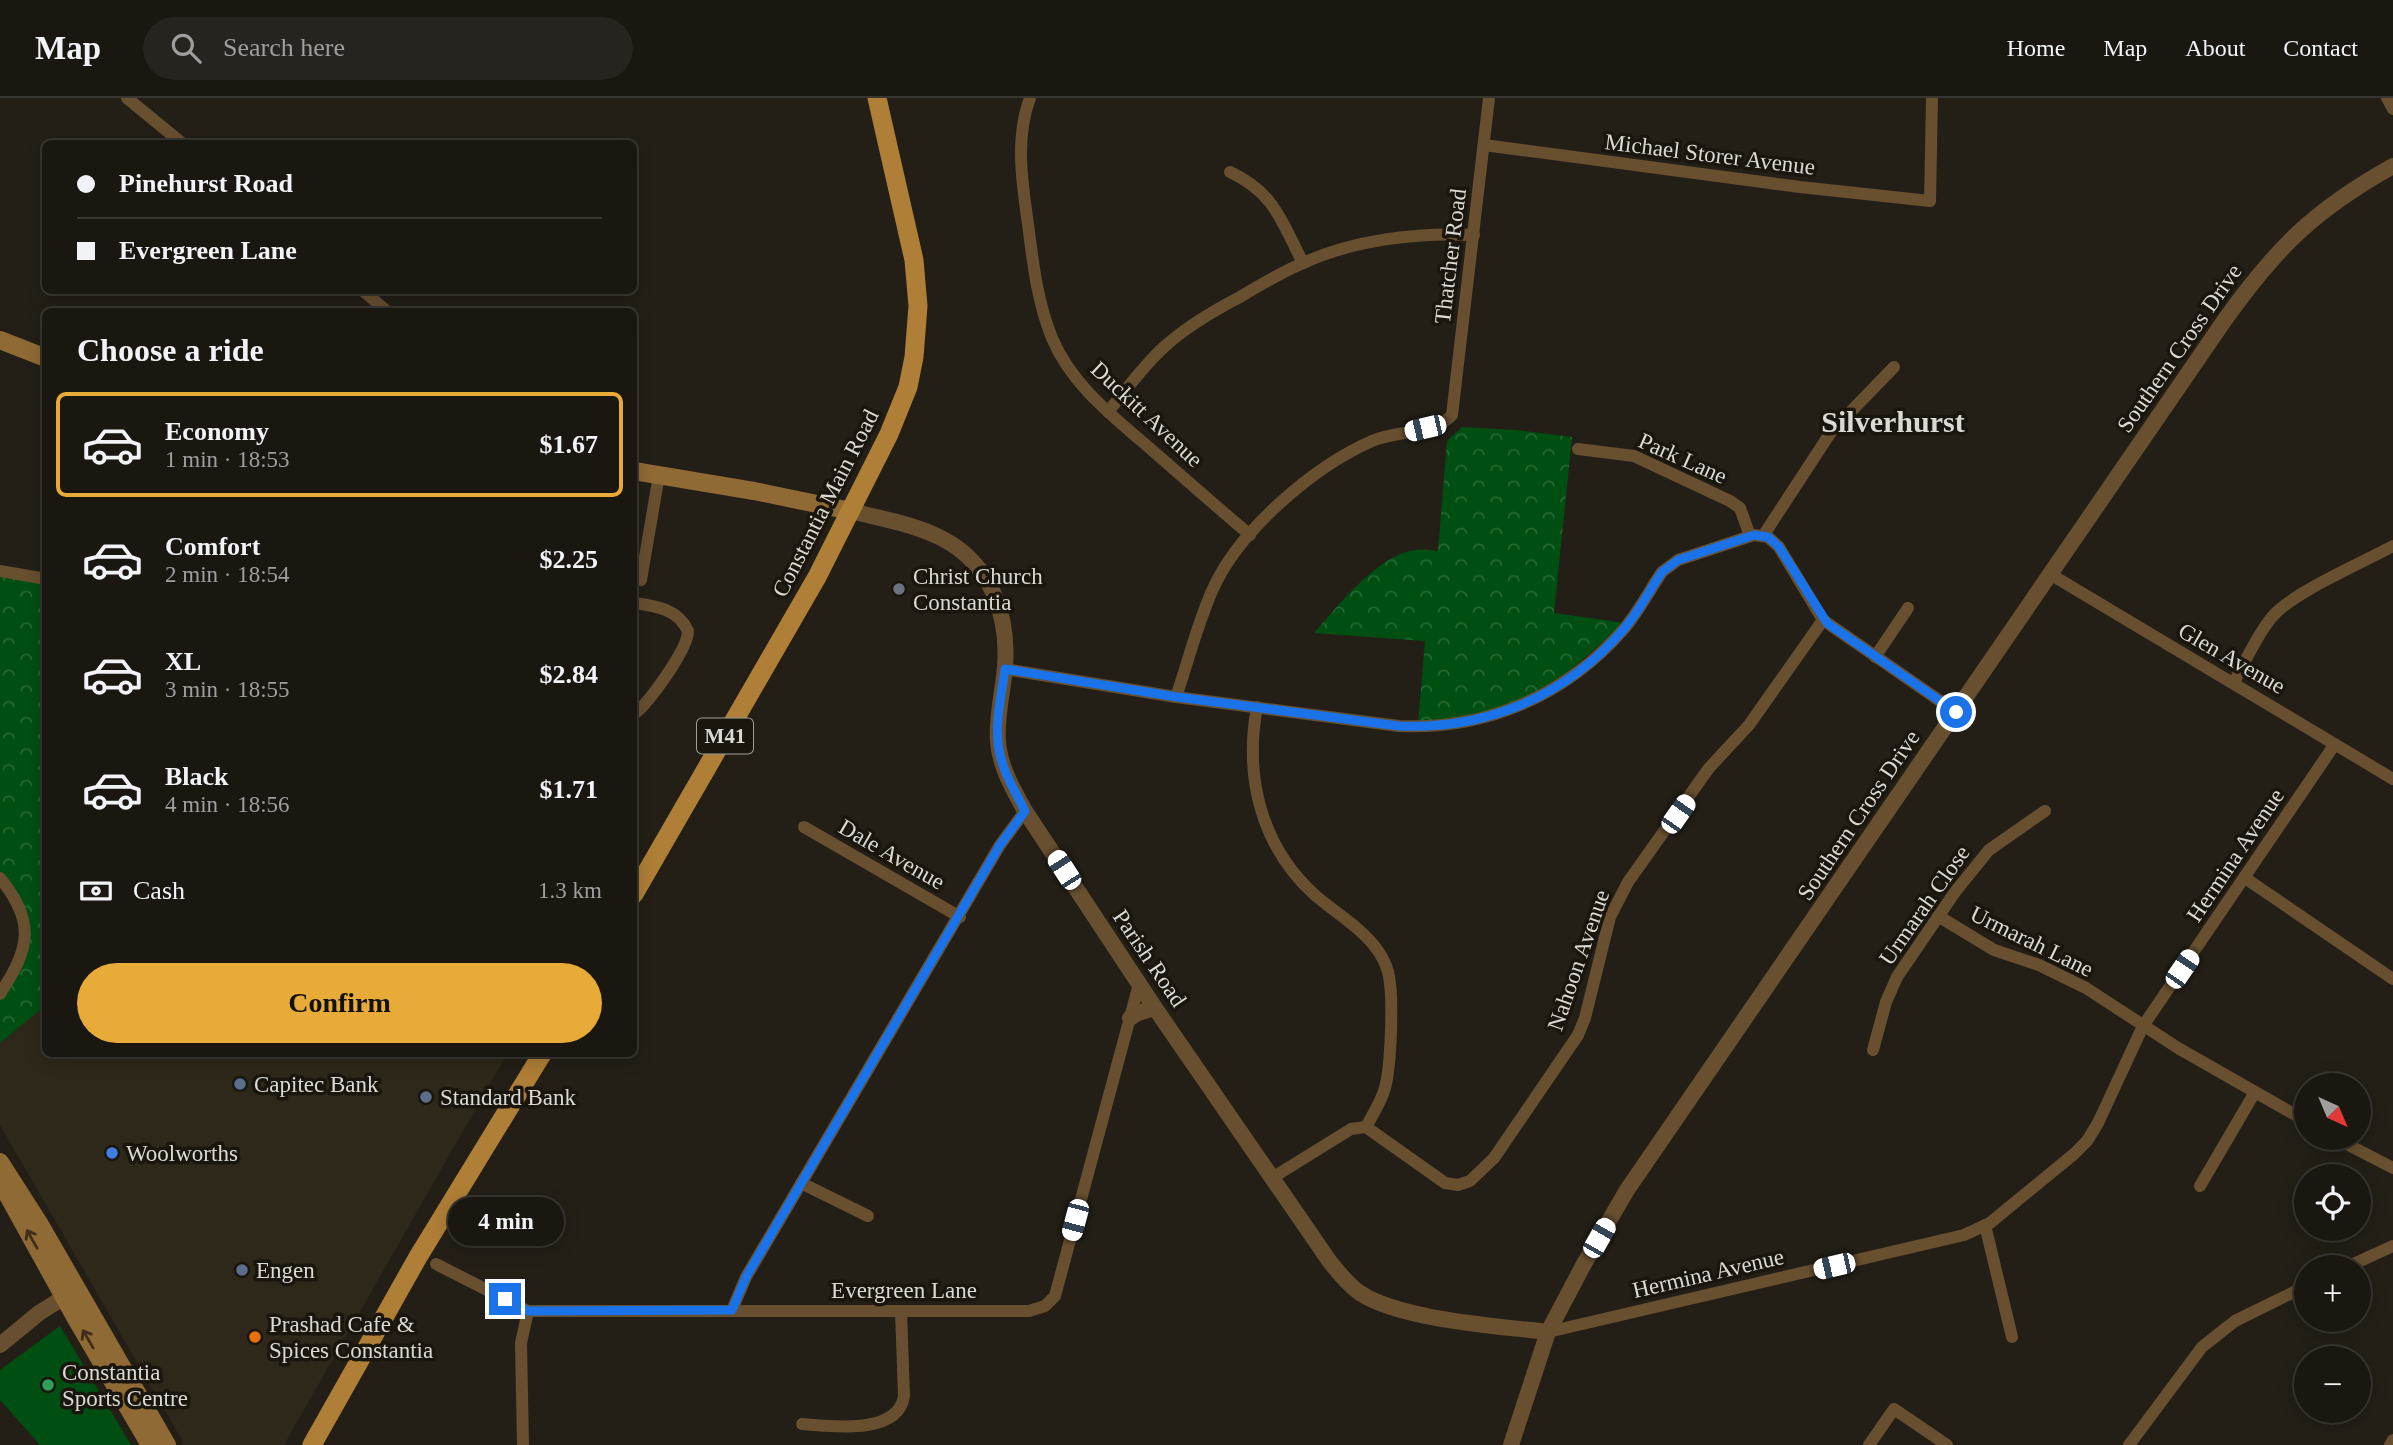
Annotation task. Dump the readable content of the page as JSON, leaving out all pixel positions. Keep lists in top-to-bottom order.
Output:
{
  "streets": {
    "main road": ["Constantia Main Road", "M41"],
    "street": [
      "Michael Storer Avenue",
      "Thatcher Road",
      "Southern Cross Drive",
      "Duckitt Avenue",
      "Park Lane",
      "Glen Avenue",
      "Dale Avenue",
      "Hermina Avenue",
      "Urmarah Close",
      "Urmarah Lane",
      "Parish Road",
      "Nahoon Avenue",
      "Evergreen Lane"
    ]
  },
  "crossings": [
    ["Michael Storer Avenue", "Thatcher Road"],
    ["Thatcher Road", "Duckitt Avenue"],
    ["Southern Cross Drive", "Glen Avenue"],
    ["Southern Cross Drive", "Hermina Avenue"],
    ["Southern Cross Drive", "Parish Road"],
    ["Park Lane", "Nahoon Avenue"],
    ["Constantia Main Road", "Parish Road"],
    ["Glen Avenue", "Hermina Avenue"],
    ["Hermina Avenue", "Urmarah Lane"],
    ["Hermina Avenue", "Parish Road"],
    ["Urmarah Close", "Urmarah Lane"],
    ["Parish Road", "Evergreen Lane"]
  ],
  "districts": ["Silverhurst"],
  "places": [
    "Christ Church Constantia",
    "Capitec Bank",
    "Standard Bank",
    "Woolworths",
    "Engen",
    "Prashad Cafe & Spices Constantia",
    "Constantia Sports Centre"
  ],
  "north": "bottom right",
  "page": {
    "header": "Map",
    "search": "Search here",
    "nav": [
      "Home",
      "Map",
      "About",
      "Contact"
    ],
    "banner": ["Pinehurst Road", "Evergreen Lane"],
    "heading": "Choose a ride",
    "list": [
      {
        "name": "Economy",
        "note": "1 min · 18:53",
        "value": "$1.67"
      },
      {
        "name": "Comfort",
        "note": "2 min · 18:54",
        "value": "$2.25"
      },
      {
        "name": "XL",
        "note": "3 min · 18:55",
        "value": "$2.84"
      },
      {
        "name": "Black",
        "note": "4 min · 18:56",
        "value": "$1.71"
      }
    ],
    "pay": ["Cash", "1.3 km"],
    "buttons": "Confirm",
    "map_buttons": ["+", "−"],
    "bubble": "4 min"
  }
}
